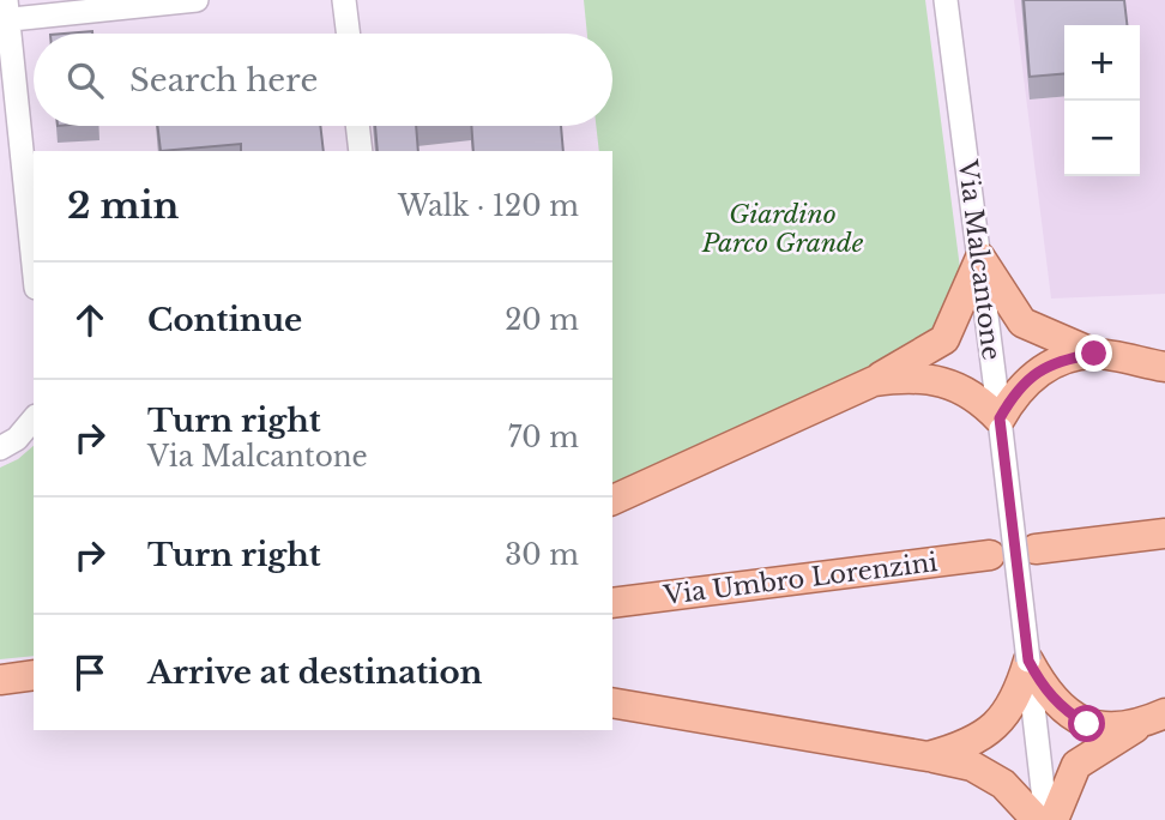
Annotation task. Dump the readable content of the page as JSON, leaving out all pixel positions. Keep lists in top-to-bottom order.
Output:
{
  "streets": {
    "main road": ["Via Umbro Lorenzini"],
    "street": ["Via Malcantone"]
  },
  "parks": ["Giardino Parco Grande"],
  "page": {
    "map_buttons": ["+", "−"],
    "search": "Search here",
    "heading": ["2 min", "Walk · 120 m"],
    "list": [
      ["Continue", "20 m"],
      ["Turn right", "Via Malcantone", "70 m"],
      ["Turn right", "30 m"],
      "Arrive at destination"
    ]
  }
}
